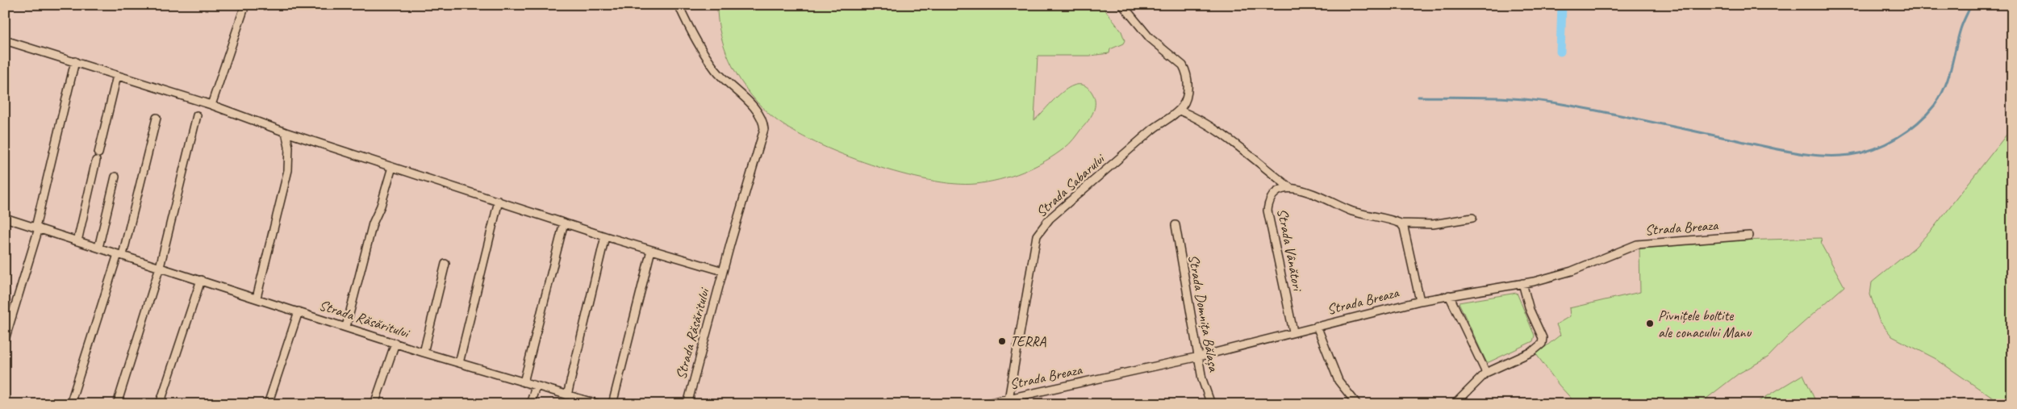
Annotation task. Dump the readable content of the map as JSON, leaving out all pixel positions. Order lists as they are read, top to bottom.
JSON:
{
  "streets": {
    "street": [
      "Strada Sabarului",
      "Strada Breaza",
      "Strada Vânători",
      "Strada Domnița Bălașa",
      "Strada Răsăritului"
    ]
  },
  "crossings": [
    ["Strada Sabarului", "Strada Breaza"],
    ["Strada Breaza", "Strada Vânători"],
    ["Strada Breaza", "Strada Domnița Bălașa"]
  ],
  "places": ["Pivnițele boltite ale conacului Manu", "TERRA"]
}
